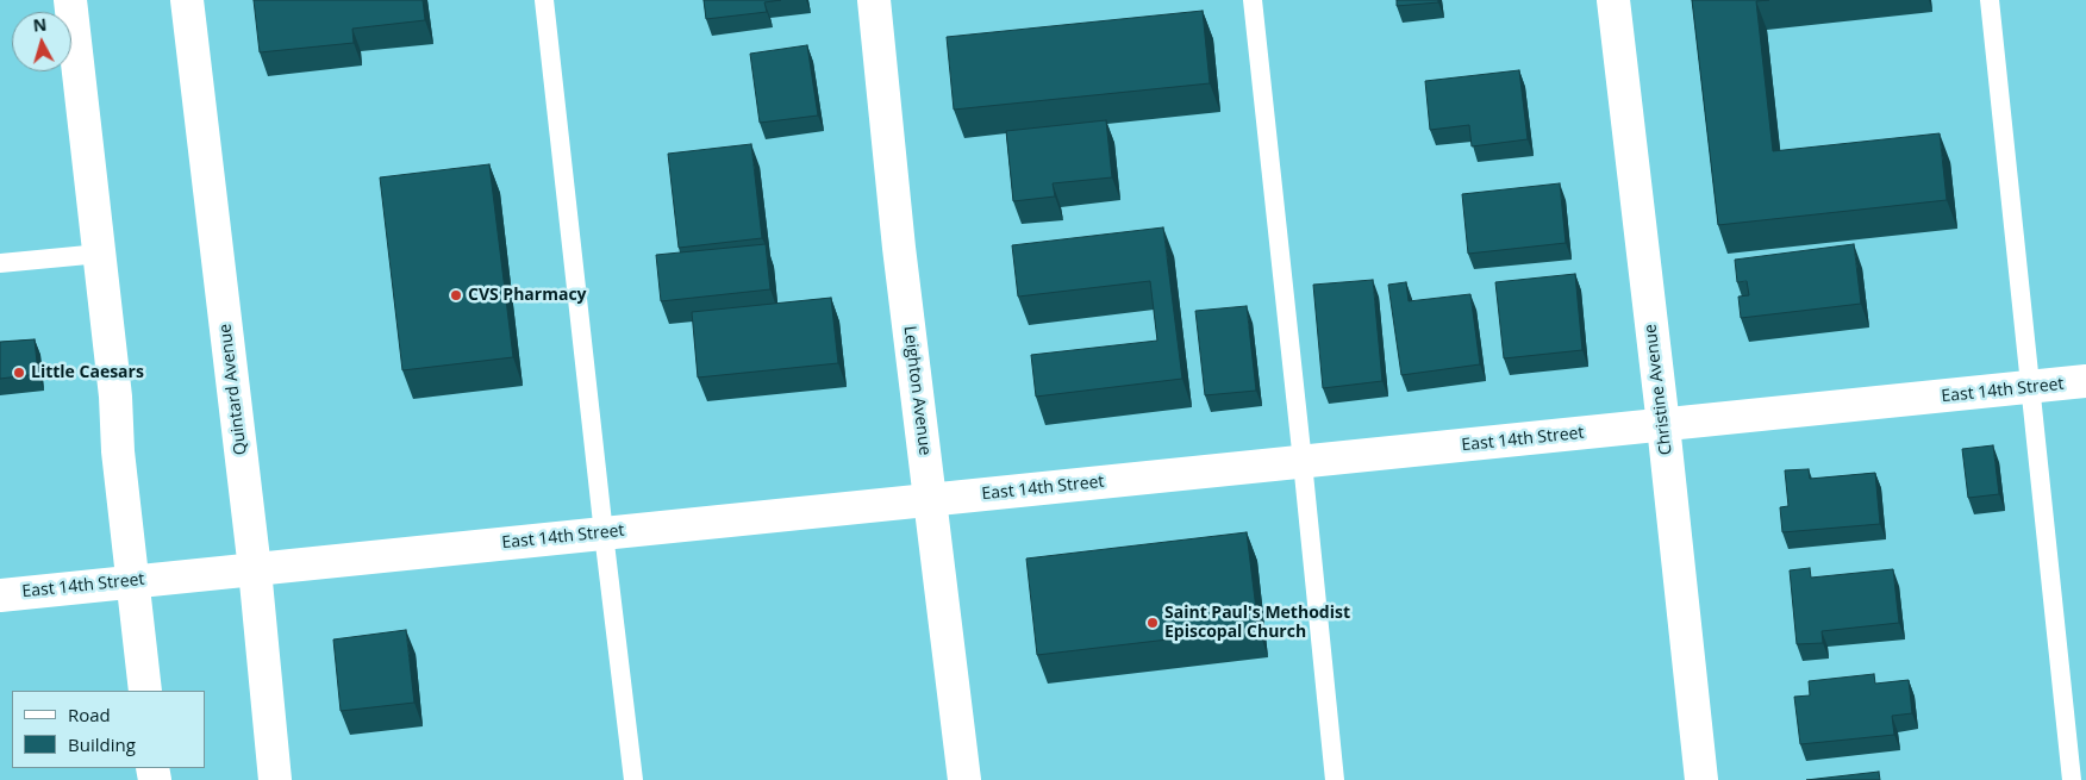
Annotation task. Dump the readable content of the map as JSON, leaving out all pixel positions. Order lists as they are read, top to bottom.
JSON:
{
  "streets": {
    "main road": [
      "Quintard Avenue",
      "Christine Avenue",
      "Leighton Avenue",
      "East 14th Street"
    ]
  },
  "crossings": [
    ["Quintard Avenue", "East 14th Street"],
    ["Christine Avenue", "East 14th Street"],
    ["Leighton Avenue", "East 14th Street"]
  ],
  "places": ["CVS Pharmacy", "Little Caesars", "Saint Paul's Methodist Episcopal Church"],
  "legend": ["Road", "Building"],
  "north": "top"
}
